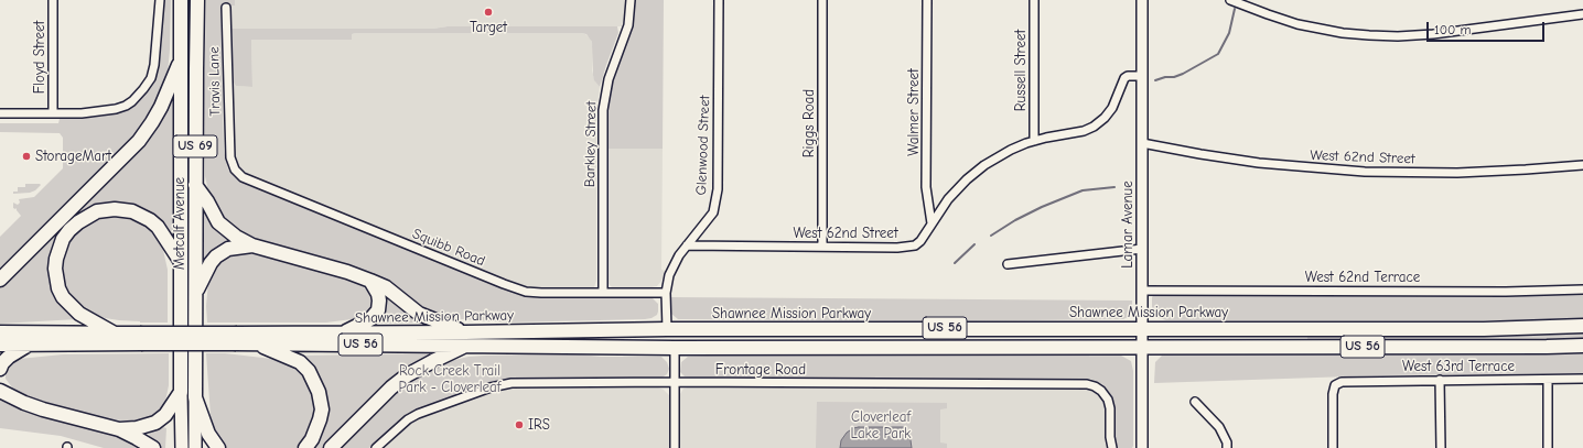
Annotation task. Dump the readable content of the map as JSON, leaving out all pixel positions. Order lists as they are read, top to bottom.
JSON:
{
  "streets": {
    "highway": [
      "US 69",
      "Metcalf Avenue",
      "Shawnee Mission Parkway",
      "US 56"
    ],
    "street": [
      "Floyd Street",
      "Russell Street",
      "Travis Lane",
      "Walmer Street",
      "Riggs Road",
      "Barkley Street",
      "Glenwood Street",
      "West 62nd Street",
      "Lamar Avenue",
      "Squibb Road",
      "West 62nd Terrace",
      "West 63rd Terrace",
      "Frontage Road"
    ]
  },
  "crossings": [
    ["Russell Street", "West 62nd Street"],
    ["Travis Lane", "Squibb Road"],
    ["Walmer Street", "West 62nd Street"],
    ["Riggs Road", "West 62nd Street"],
    ["Barkley Street", "Squibb Road"],
    ["Glenwood Street", "West 62nd Street"],
    ["Glenwood Street", "Shawnee Mission Parkway"],
    ["US 69", "Metcalf Avenue"],
    ["West 62nd Street", "Lamar Avenue"],
    ["Lamar Avenue", "West 62nd Terrace"],
    ["Lamar Avenue", "Shawnee Mission Parkway"]
  ],
  "parks": ["Rock Creek Trail Park - Cloverleaf", "Cloverleaf Lake Park"],
  "places": ["Target", "StorageMart", "IRS"],
  "scale_bar": "100 m"
}
